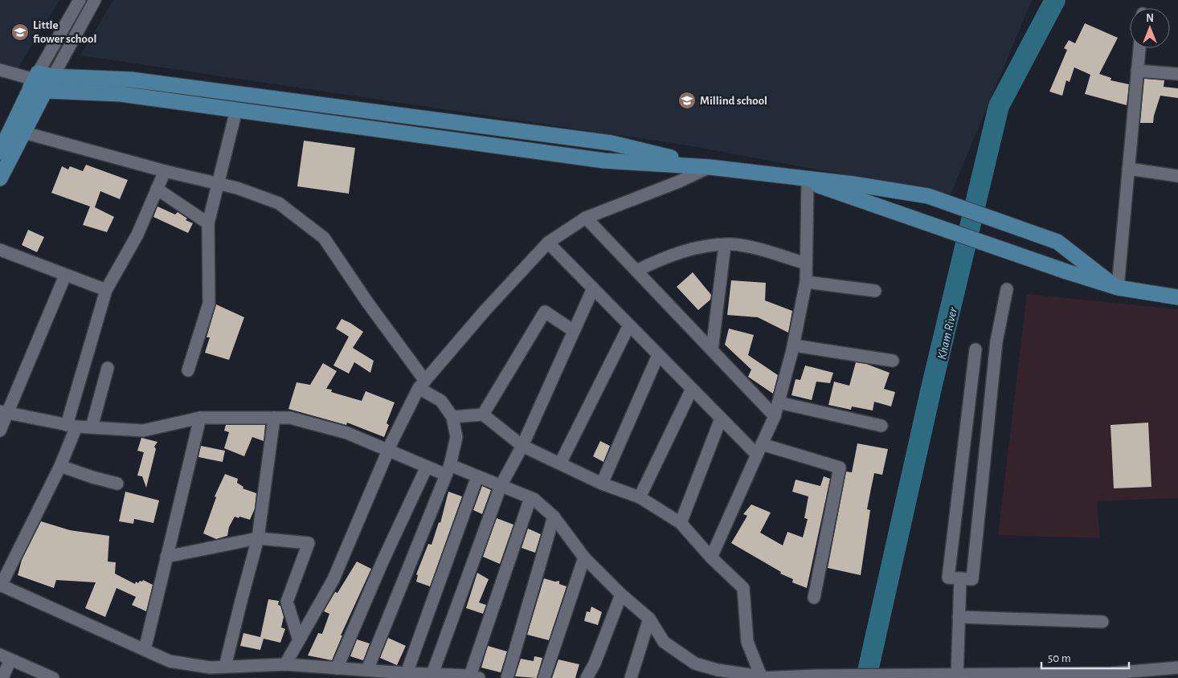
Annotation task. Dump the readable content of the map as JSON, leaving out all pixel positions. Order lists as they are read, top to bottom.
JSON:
{
  "water": ["Kham River"],
  "places": {
    "school or university": ["Little fiower school", "Millind school"]
  },
  "scale_bar": "50 m",
  "north": "top"
}
